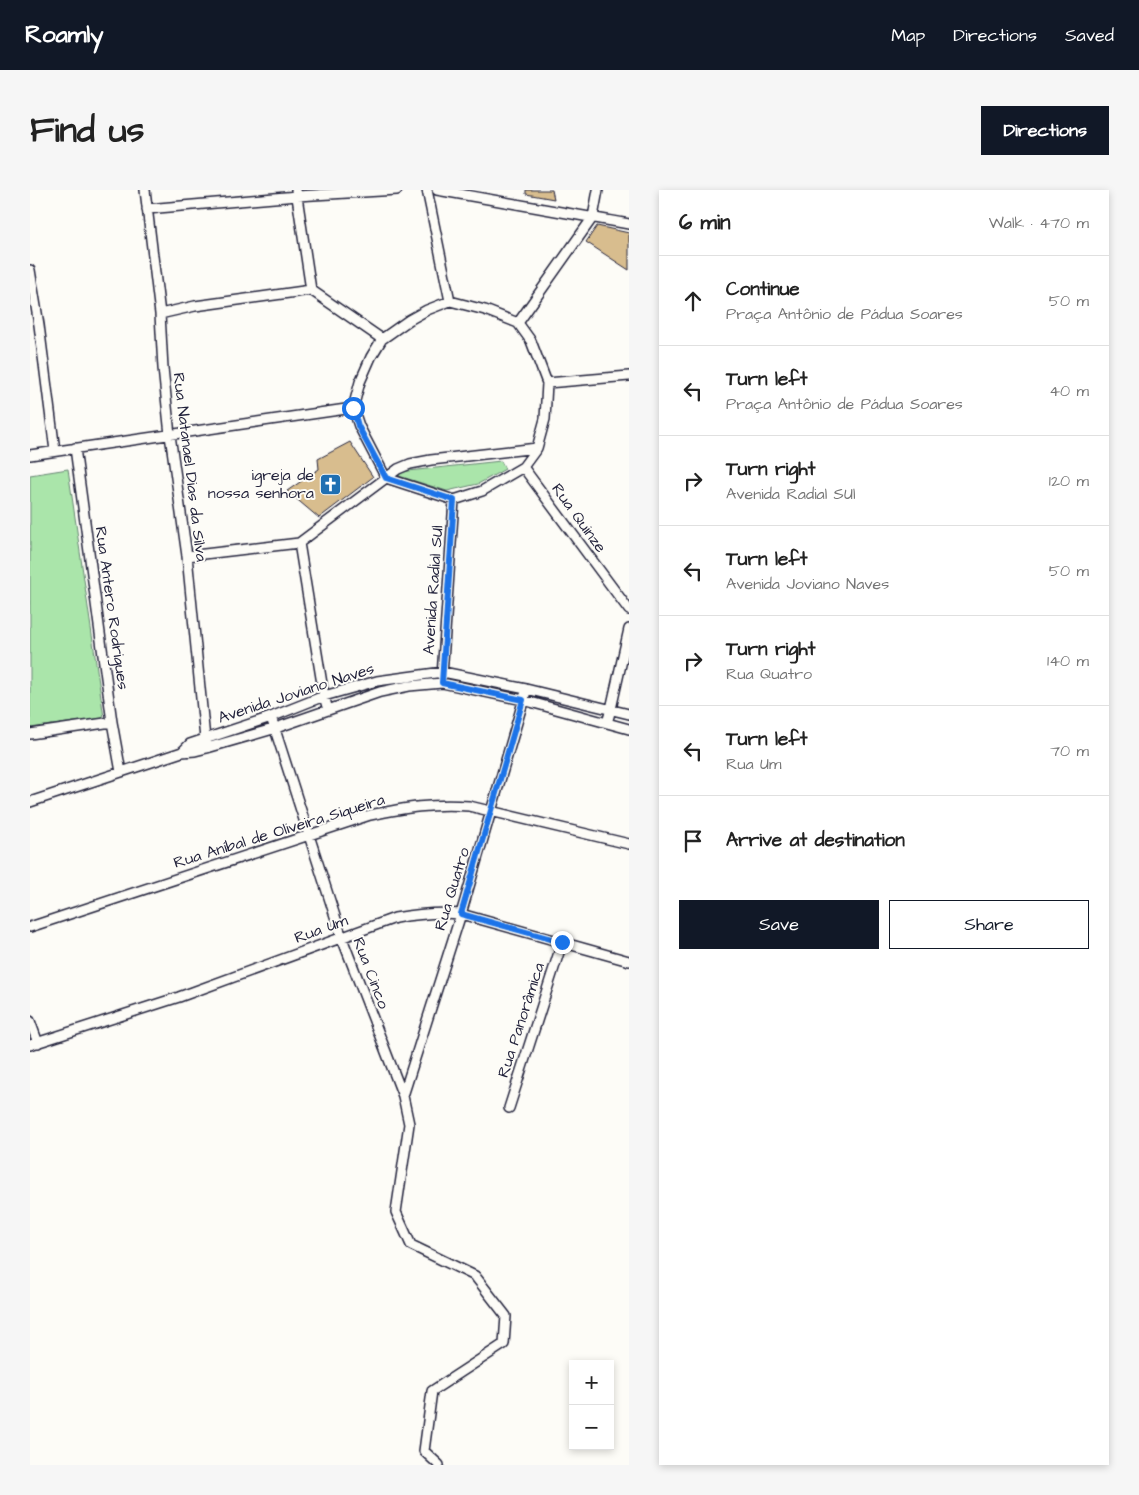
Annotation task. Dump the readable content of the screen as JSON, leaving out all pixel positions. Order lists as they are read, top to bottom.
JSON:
{
  "streets": {
    "street": [
      "Rua Natanael Dias da Silva",
      "Rua Quinze",
      "Avenida Radial SUl",
      "Rua Antero Rodrigues",
      "Avenida Joviano Naves",
      "Rua Aníbal de Oliveira Siqueira",
      "Rua Quatro",
      "Rua Um",
      "Rua Cinco",
      "Rua Panorâmica"
    ]
  },
  "crossings": [
    ["Rua Natanael Dias da Silva", "Avenida Joviano Naves"],
    ["Avenida Radial SUl", "Avenida Joviano Naves"],
    ["Rua Antero Rodrigues", "Avenida Joviano Naves"],
    ["Avenida Joviano Naves", "Rua Quatro"],
    ["Avenida Joviano Naves", "Rua Cinco"],
    ["Rua Aníbal de Oliveira Siqueira", "Rua Quatro"],
    ["Rua Aníbal de Oliveira Siqueira", "Rua Cinco"],
    ["Rua Quatro", "Rua Um"],
    ["Rua Quatro", "Rua Cinco"],
    ["Rua Um", "Rua Cinco"],
    ["Rua Um", "Rua Panorâmica"]
  ],
  "places": {
    "church": ["igreja de nossa senhora"]
  },
  "page": {
    "header": "Roamly",
    "nav": ["Map", "Directions", "Saved"],
    "title": "Find us",
    "buttons": [
      "Directions",
      ["Save", "Share"]
    ],
    "heading": ["6 min", "Walk · 470 m"],
    "list": [
      ["Continue", "Praça Antônio de Pádua Soares", "50 m"],
      ["Turn left", "Praça Antônio de Pádua Soares", "40 m"],
      ["Turn right", "Avenida Radial SUl", "120 m"],
      ["Turn left", "Avenida Joviano Naves", "50 m"],
      ["Turn right", "Rua Quatro", "140 m"],
      ["Turn left", "Rua Um", "70 m"],
      "Arrive at destination"
    ],
    "map_buttons": ["+", "−"]
  }
}
